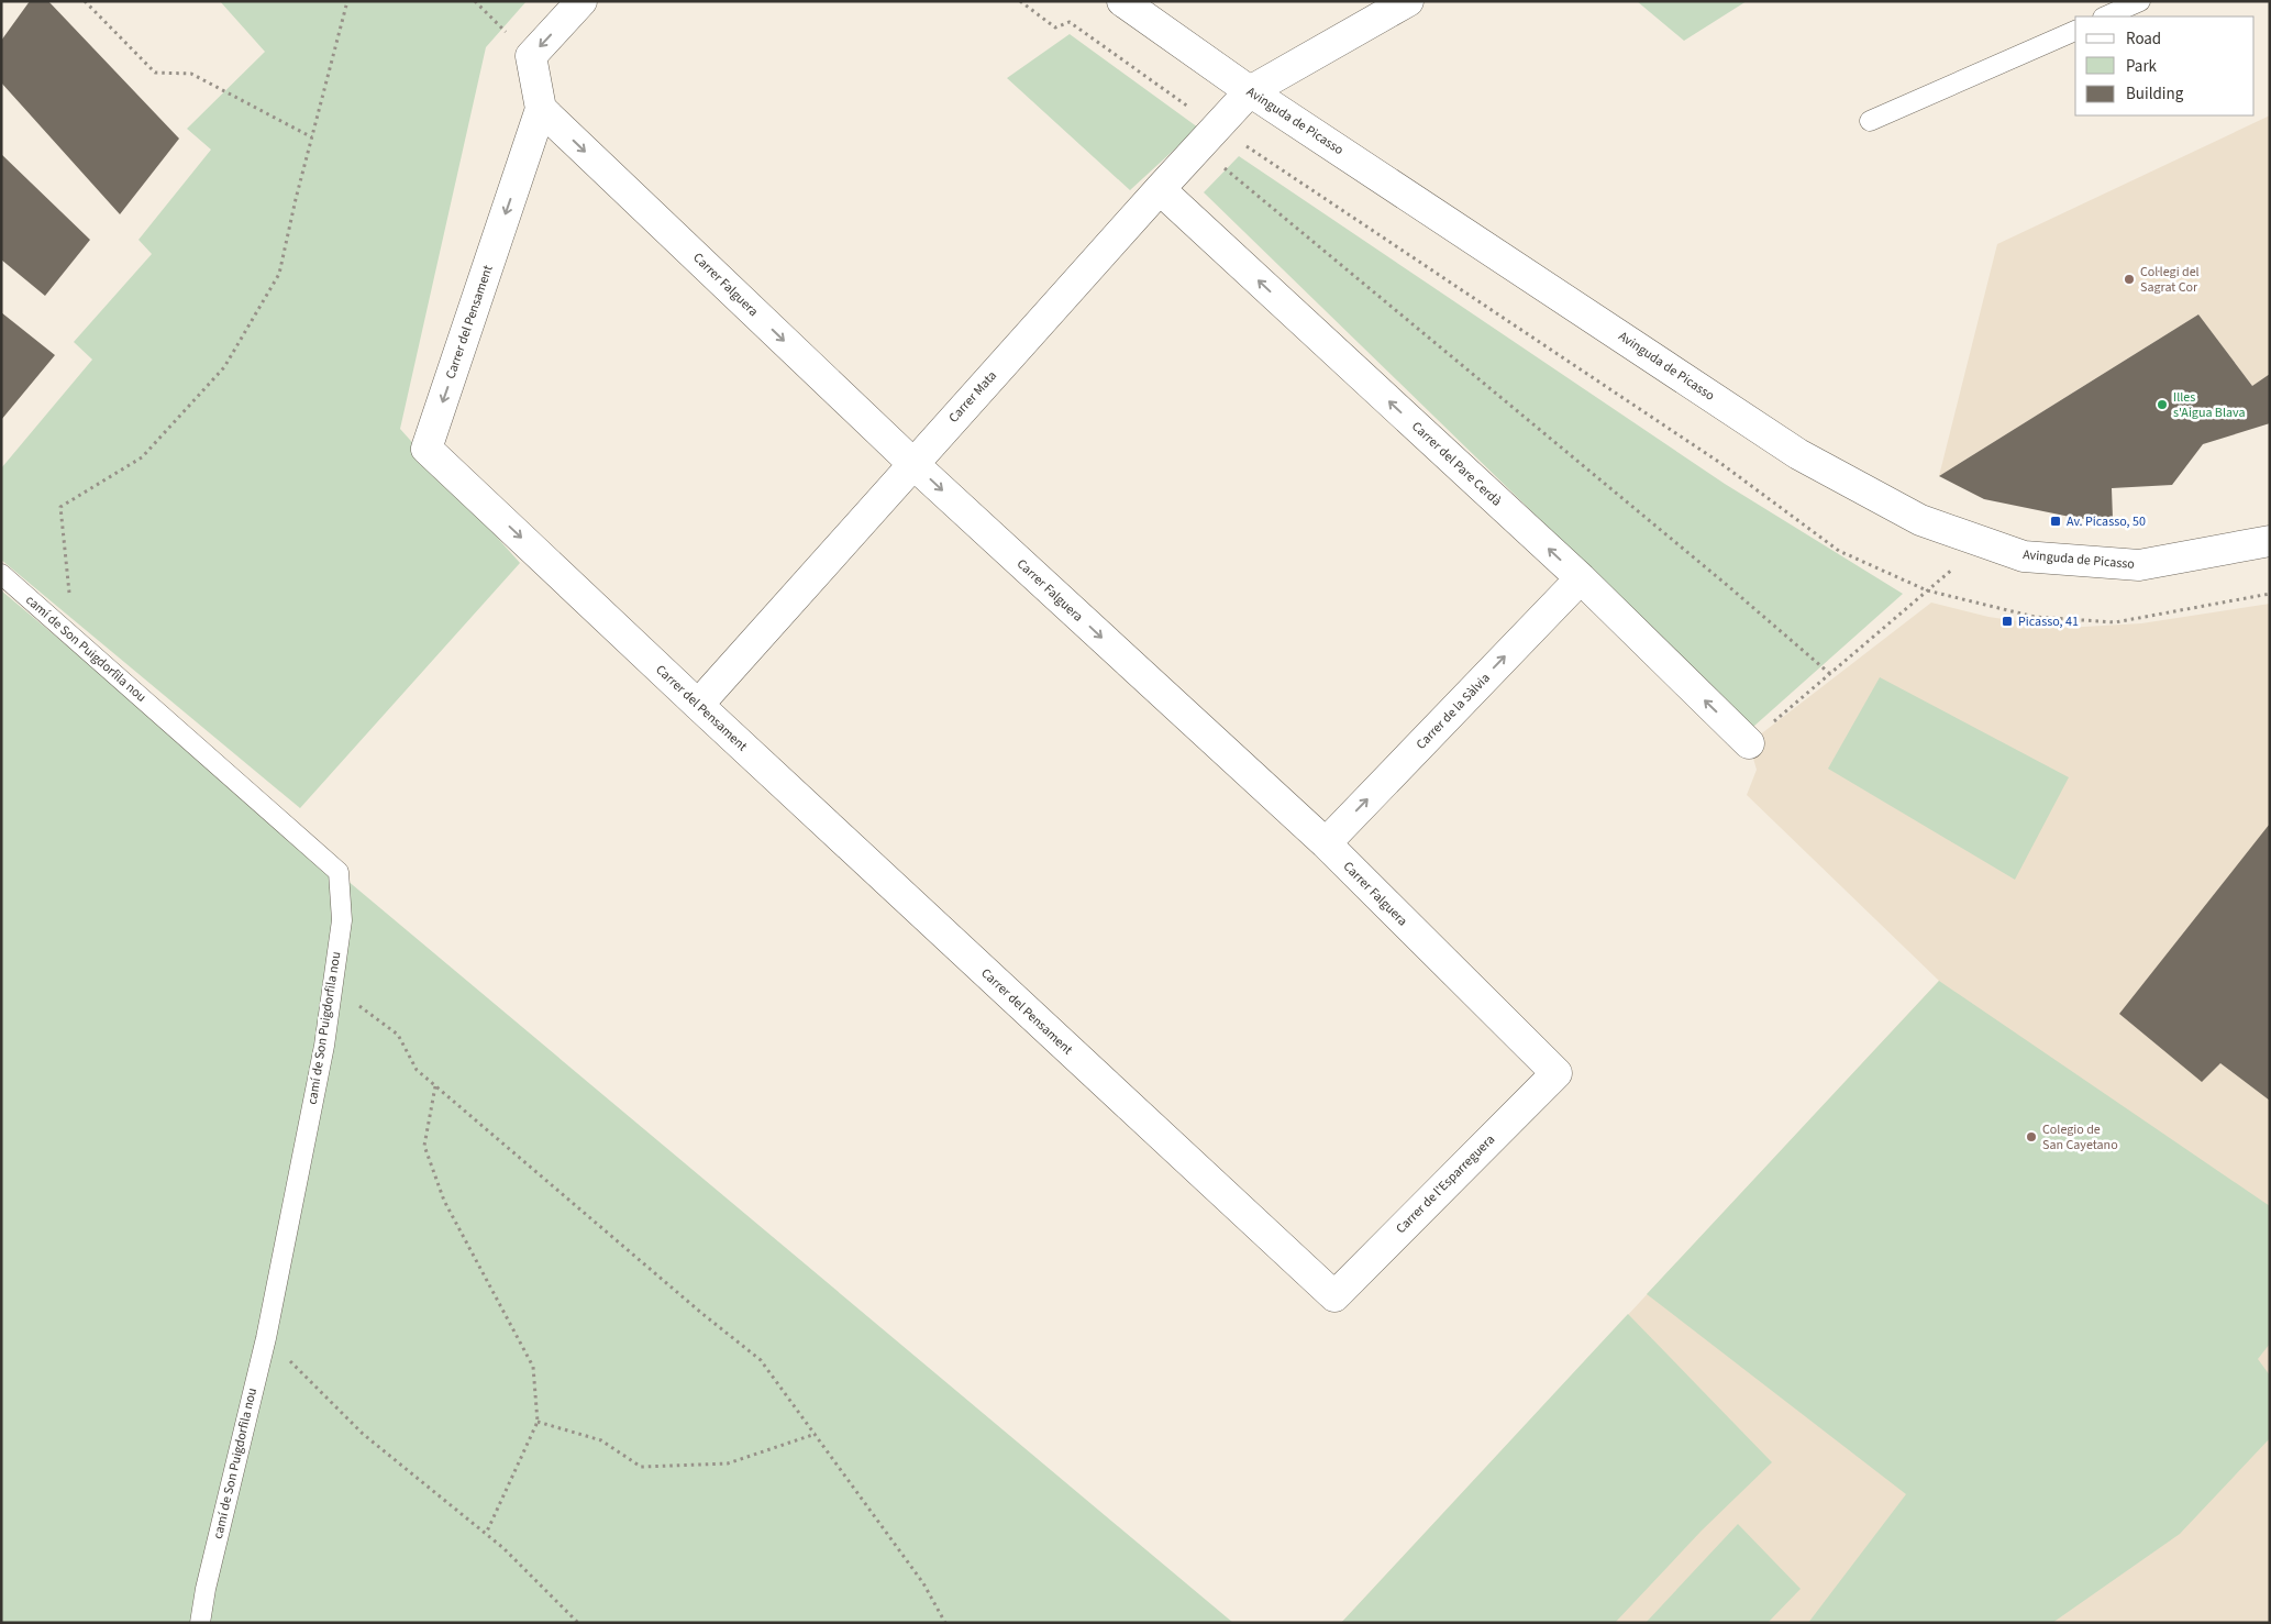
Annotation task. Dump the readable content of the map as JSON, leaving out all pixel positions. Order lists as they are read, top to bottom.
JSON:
{
  "streets": {
    "street": [
      "Avinguda de Picasso",
      "Carrer Falguera",
      "Carrer del Pensament",
      "Carrer Mata",
      "Carrer del Pare Cerdà",
      "Carrer de la Sàlvia",
      "Carrer de l'Esparreguera"
    ],
    "lane": ["camí de Son Puigdorfila nou"]
  },
  "crossings": [
    ["Avinguda de Picasso", "Carrer Mata"],
    ["Carrer Falguera", "Carrer del Pensament"],
    ["Carrer Falguera", "Carrer Mata"],
    ["Carrer Falguera", "Carrer de la Sàlvia"],
    ["Carrer Falguera", "Carrer de l'Esparreguera"],
    ["Carrer del Pensament", "Carrer Mata"],
    ["Carrer del Pensament", "Carrer de l'Esparreguera"],
    ["Carrer Mata", "Carrer del Pare Cerdà"],
    ["Carrer del Pare Cerdà", "Carrer de la Sàlvia"]
  ],
  "one_way": [
    "Carrer Falguera",
    "Carrer del Pensament",
    "Carrer del Pare Cerdà",
    "Carrer de la Sàlvia"
  ],
  "places": {
    "other": ["Col·legi del Sagrat Cor", "Illes s'Aigua Blava", "Colegio de San Cayetano"],
    "transit": ["Av. Picasso, 50", "Picasso, 41"]
  },
  "legend": ["Road", "Park", "Building"]
}
